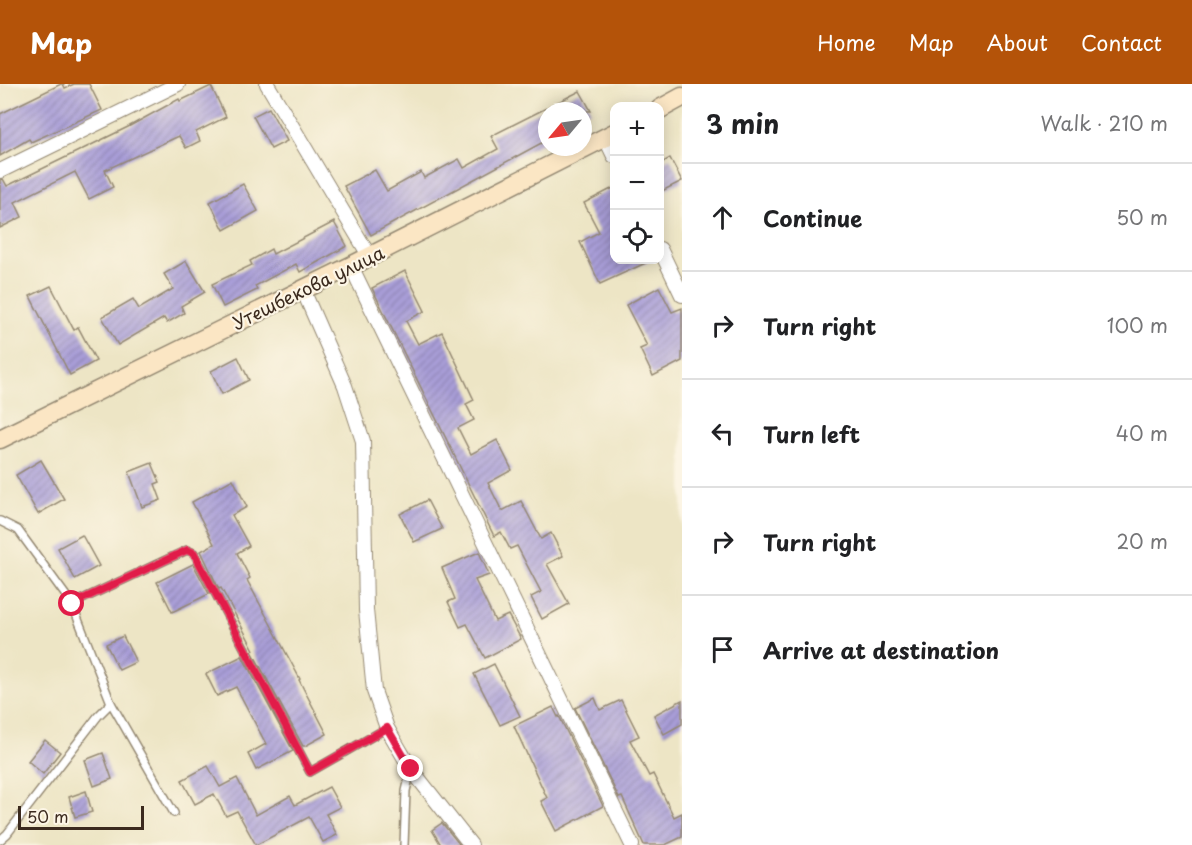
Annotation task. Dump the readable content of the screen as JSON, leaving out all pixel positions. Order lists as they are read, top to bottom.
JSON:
{
  "streets": {
    "main road": ["Утешбекова улица"]
  },
  "scale_bar": "50 m",
  "north": "bottom left",
  "page": {
    "header": "Map",
    "nav": [
      "Home",
      "Map",
      "About",
      "Contact"
    ],
    "heading": ["3 min", "Walk · 210 m"],
    "map_buttons": ["+", "−"],
    "list": [
      ["Continue", "50 m"],
      ["Turn right", "100 m"],
      ["Turn left", "40 m"],
      ["Turn right", "20 m"],
      "Arrive at destination"
    ],
    "scale": "50 m"
  }
}
